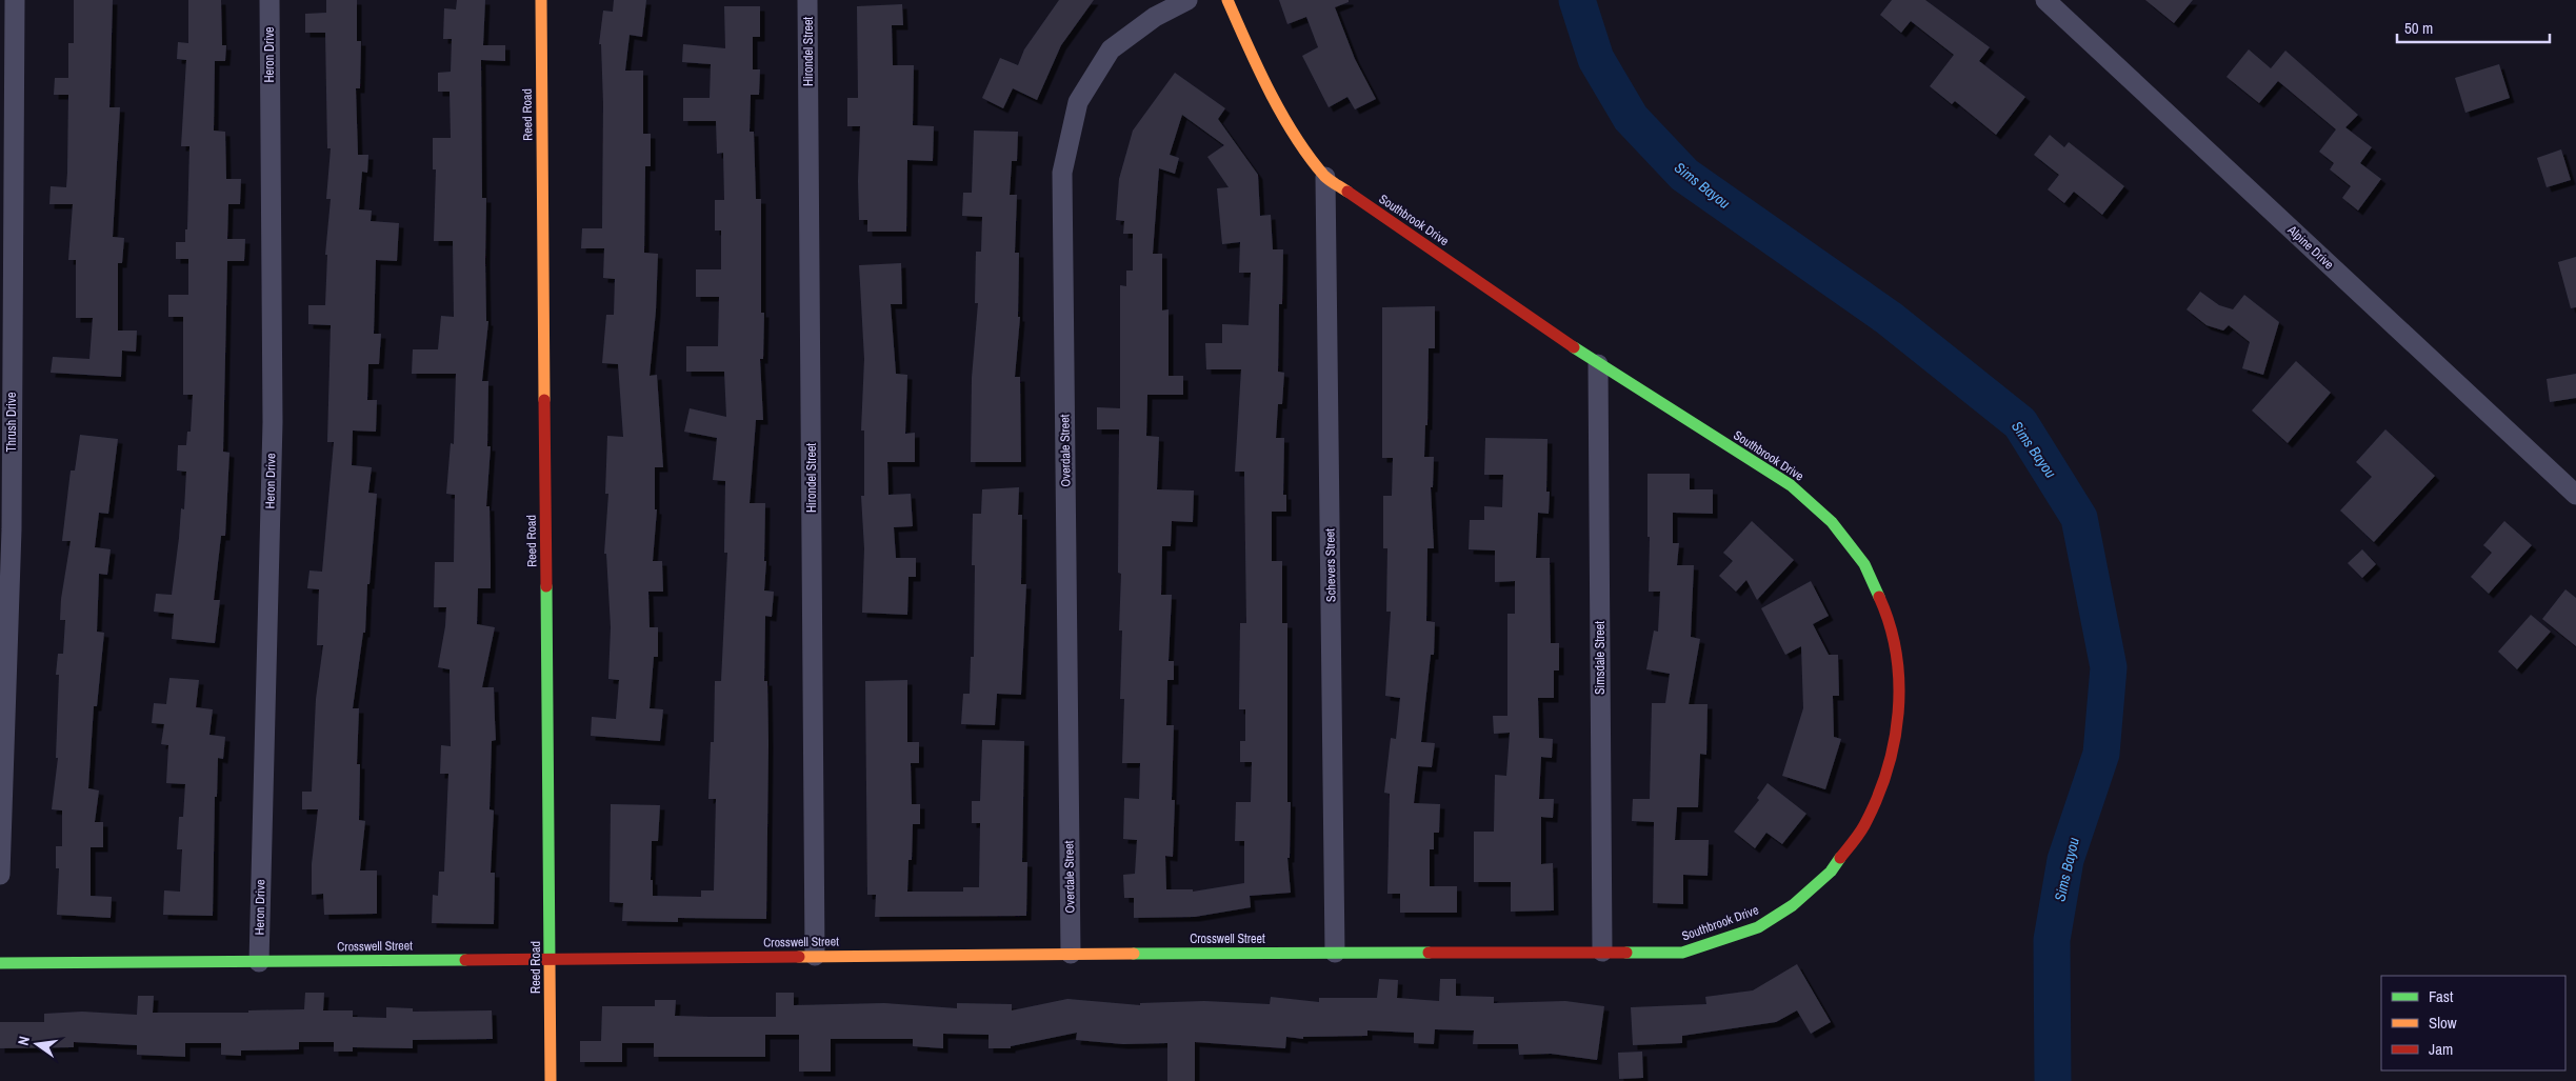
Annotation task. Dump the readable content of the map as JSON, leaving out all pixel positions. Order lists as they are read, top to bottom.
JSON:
{
  "streets": {
    "street": [
      "Hirondel Street",
      "Heron Drive",
      "Reed Road",
      "Southbrook Drive",
      "Alpine Drive",
      "Thrush Drive",
      "Overdale Street",
      "Schevers Street",
      "Simsdale Street",
      "Crosswell Street"
    ]
  },
  "crossings": [
    ["Hirondel Street", "Crosswell Street"],
    ["Heron Drive", "Crosswell Street"],
    ["Reed Road", "Crosswell Street"],
    ["Southbrook Drive", "Schevers Street"],
    ["Southbrook Drive", "Simsdale Street"],
    ["Southbrook Drive", "Crosswell Street"],
    ["Overdale Street", "Crosswell Street"],
    ["Schevers Street", "Crosswell Street"],
    ["Simsdale Street", "Crosswell Street"]
  ],
  "water": ["Sims Bayou"],
  "legend": ["Fast", "Slow", "Jam"],
  "scale_bar": "50 m",
  "north": "left"
}
